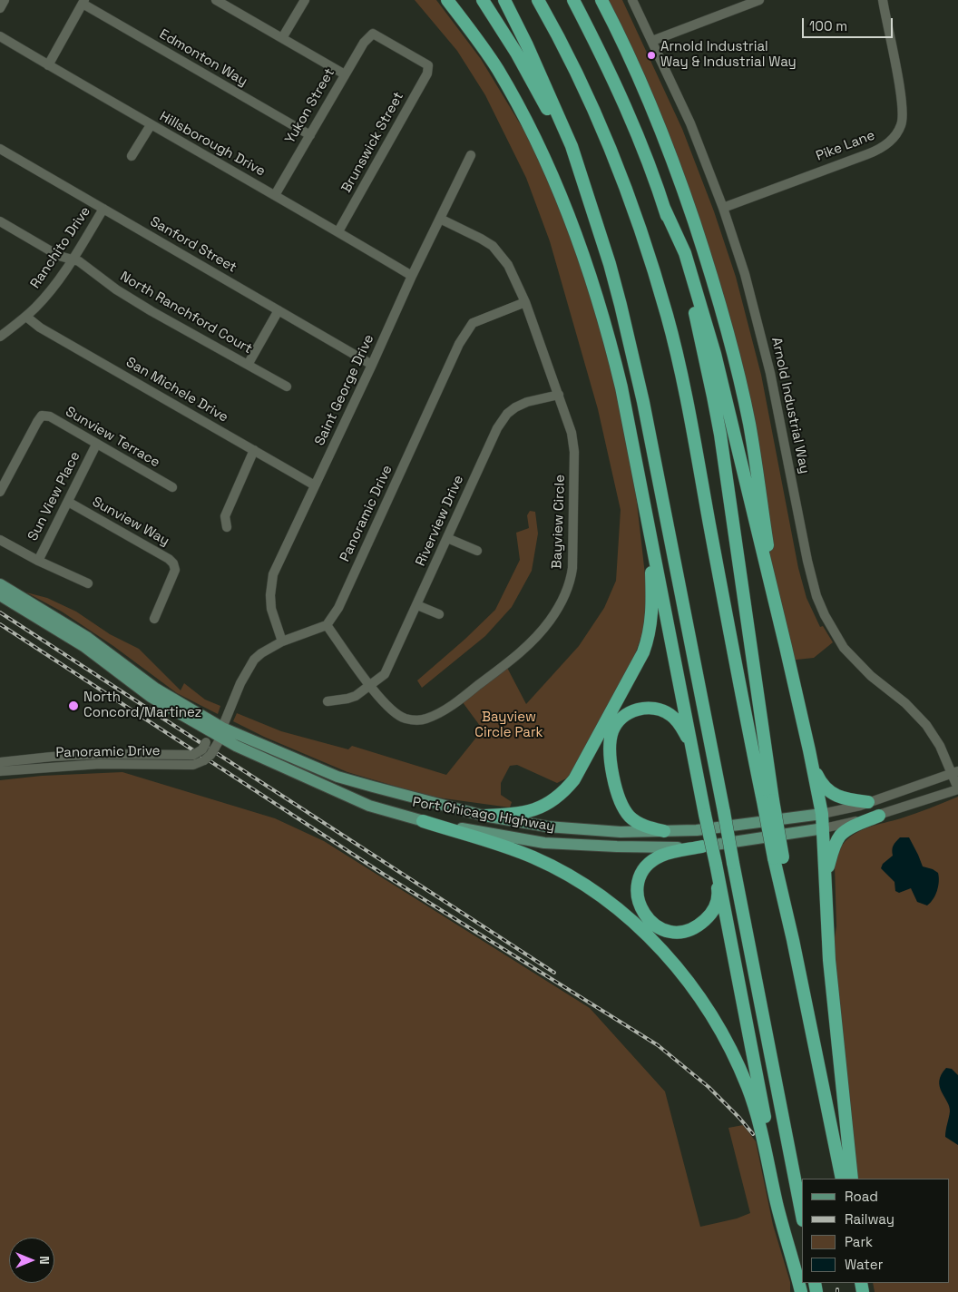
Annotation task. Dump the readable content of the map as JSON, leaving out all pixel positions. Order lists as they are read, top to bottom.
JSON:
{
  "streets": {
    "main road": ["Port Chicago Highway"],
    "street": [
      "Edmonton Way",
      "Yukon Street",
      "Brunswick Street",
      "Hillsborough Drive",
      "Pike Lane",
      "Sanford Street",
      "Ranchito Drive",
      "North Ranchford Court",
      "San Michele Drive",
      "Saint George Drive",
      "Arnold Industrial Way",
      "Sunview Terrace",
      "Sun View Place",
      "Panoramic Drive",
      "Riverview Drive",
      "Sunview Way",
      "Bayview Circle"
    ]
  },
  "crossings": [
    ["Edmonton Way", "Yukon Street"],
    ["Yukon Street", "Brunswick Street"],
    ["Yukon Street", "Hillsborough Drive"],
    ["Brunswick Street", "Hillsborough Drive"],
    ["Hillsborough Drive", "Saint George Drive"],
    ["Pike Lane", "Arnold Industrial Way"],
    ["Sanford Street", "Ranchito Drive"],
    ["Sanford Street", "Saint George Drive"],
    ["Ranchito Drive", "North Ranchford Court"],
    ["Ranchito Drive", "San Michele Drive"],
    ["San Michele Drive", "Saint George Drive"],
    ["Saint George Drive", "Panoramic Drive"],
    ["Saint George Drive", "Bayview Circle"],
    ["Arnold Industrial Way", "Port Chicago Highway"],
    ["Sunview Terrace", "Sun View Place"],
    ["Sun View Place", "Sunview Way"],
    ["Panoramic Drive", "Bayview Circle"],
    ["Panoramic Drive", "Port Chicago Highway"],
    ["Riverview Drive", "Bayview Circle"]
  ],
  "parks": ["Bayview Circle Park"],
  "places": ["Arnold Industrial Way & Industrial Way", "North Concord/Martinez"],
  "legend": [
    "Road",
    "Railway",
    "Park",
    "Water"
  ],
  "scale_bar": "100 m",
  "north": "right"
}
